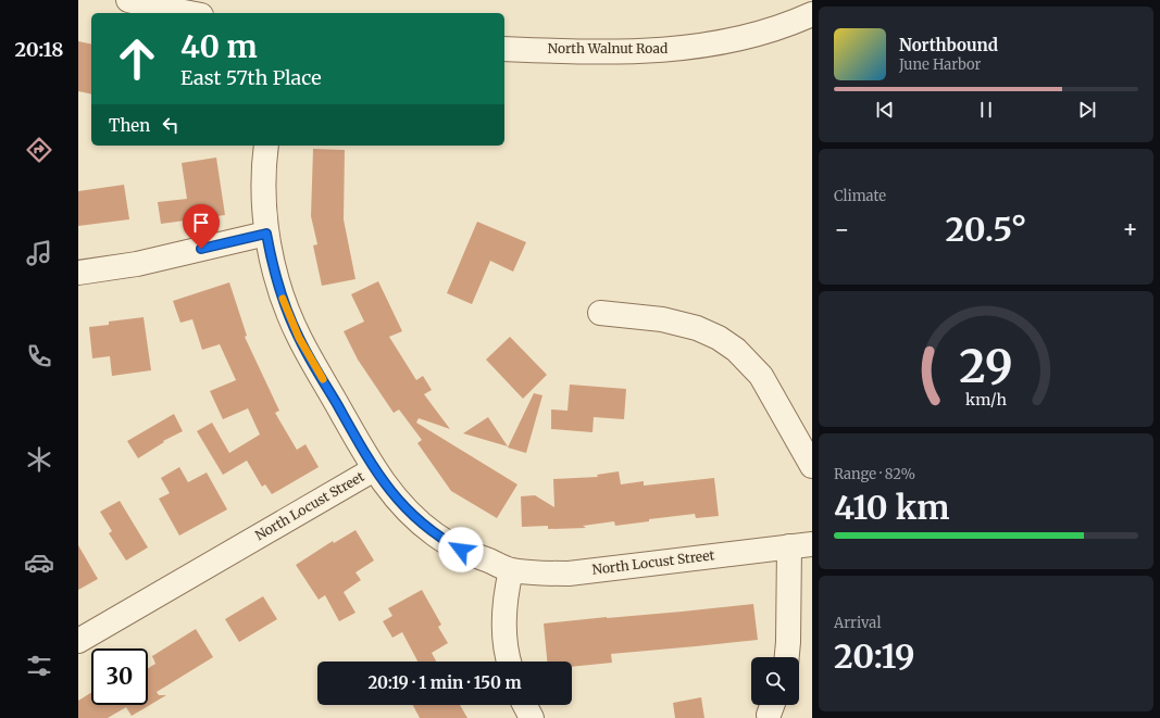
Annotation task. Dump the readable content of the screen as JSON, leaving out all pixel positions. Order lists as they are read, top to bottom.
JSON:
{
  "streets": {
    "street": ["North Walnut Road", "North Locust Street"]
  },
  "page": {
    "tabs": "20:18",
    "turn": ["40 m", "East 57th Place"],
    "song": ["Northbound", "June Harbor"],
    "then": "Then",
    "tile": [
      "Climate",
      ["Range · 82%", "410 km"],
      ["Arrival", "20:19"]
    ],
    "heat": ["−", "20.5°", "+"],
    "limit": "30",
    "trip": "20:19 · 1 min · 150 m",
    "gauge": ["29", "km/h"]
  }
}
